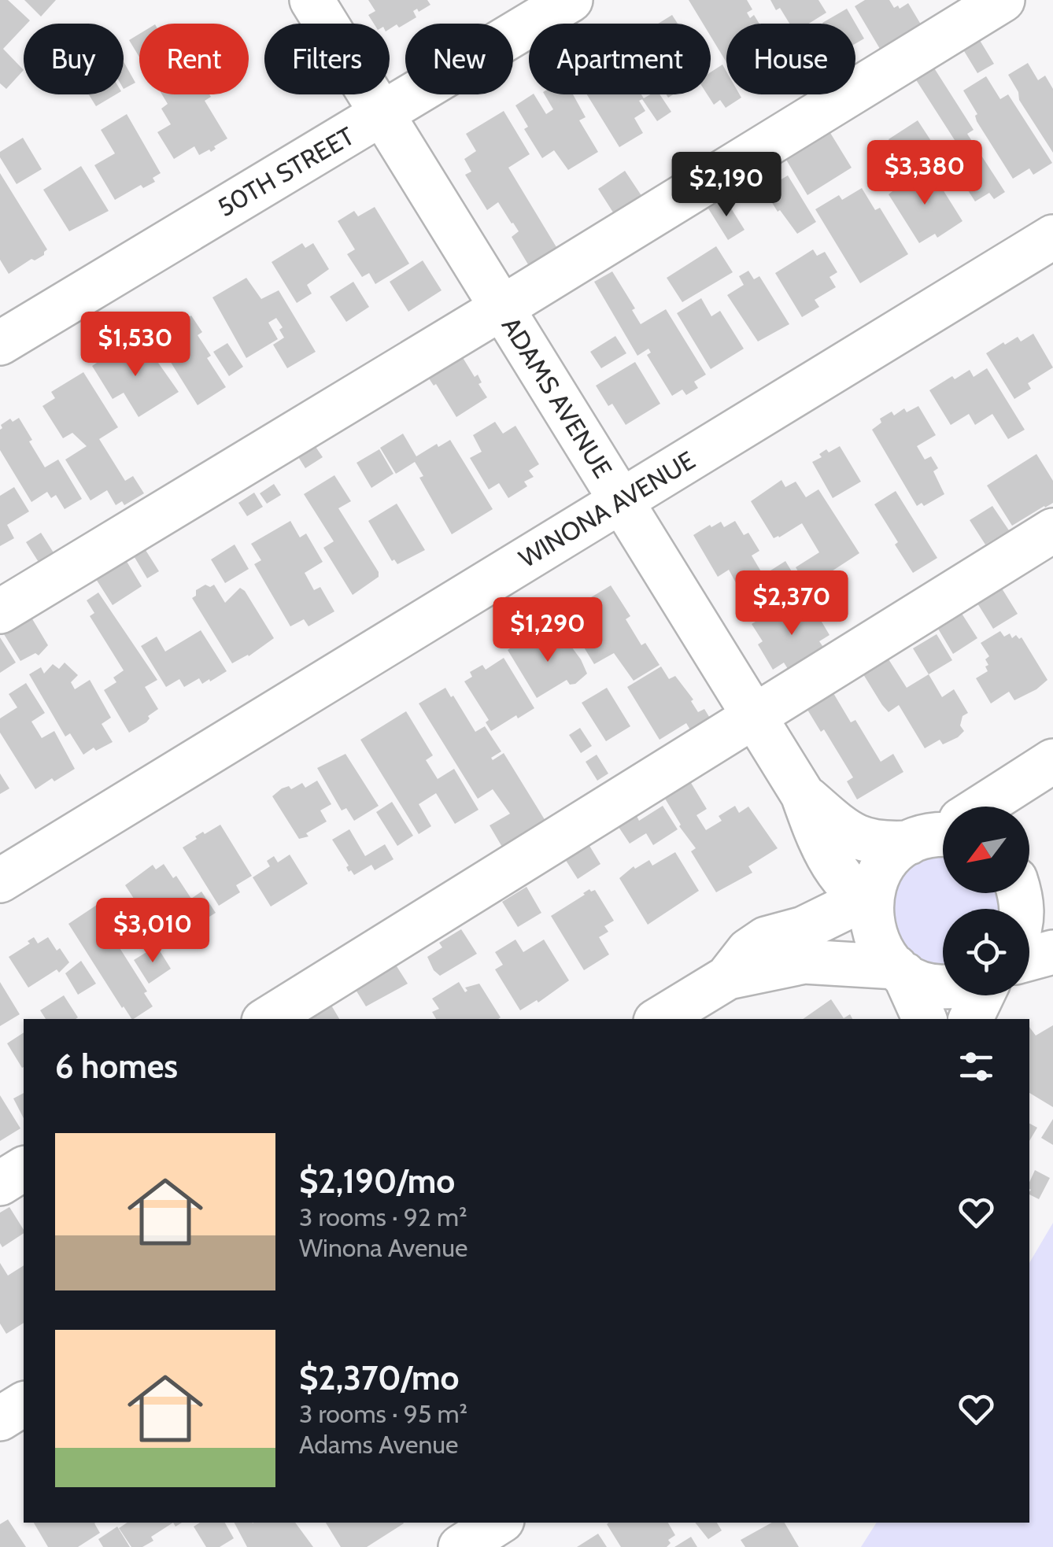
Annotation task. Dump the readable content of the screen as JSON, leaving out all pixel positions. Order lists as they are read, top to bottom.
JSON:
{
  "streets": {
    "street": ["50TH STREET", "ADAMS AVENUE", "WINONA AVENUE"]
  },
  "crossings": [
    ["50TH STREET", "ADAMS AVENUE"],
    ["ADAMS AVENUE", "WINONA AVENUE"]
  ],
  "north": "bottom left",
  "page": {
    "chip": [
      "Buy",
      "Rent",
      "Filters",
      "New",
      "Apartment",
      "House"
    ],
    "price": [
      "$3,380",
      "$2,190",
      "$1,530",
      "$2,370",
      "$1,290",
      "$3,010"
    ],
    "heading": "6 homes",
    "list": [
      {
        "name": "$2,190/mo",
        "note": "3 rooms · 92 m² · Winona Avenue"
      },
      {
        "name": "$2,370/mo",
        "note": "3 rooms · 95 m² · Adams Avenue"
      }
    ]
  }
}
